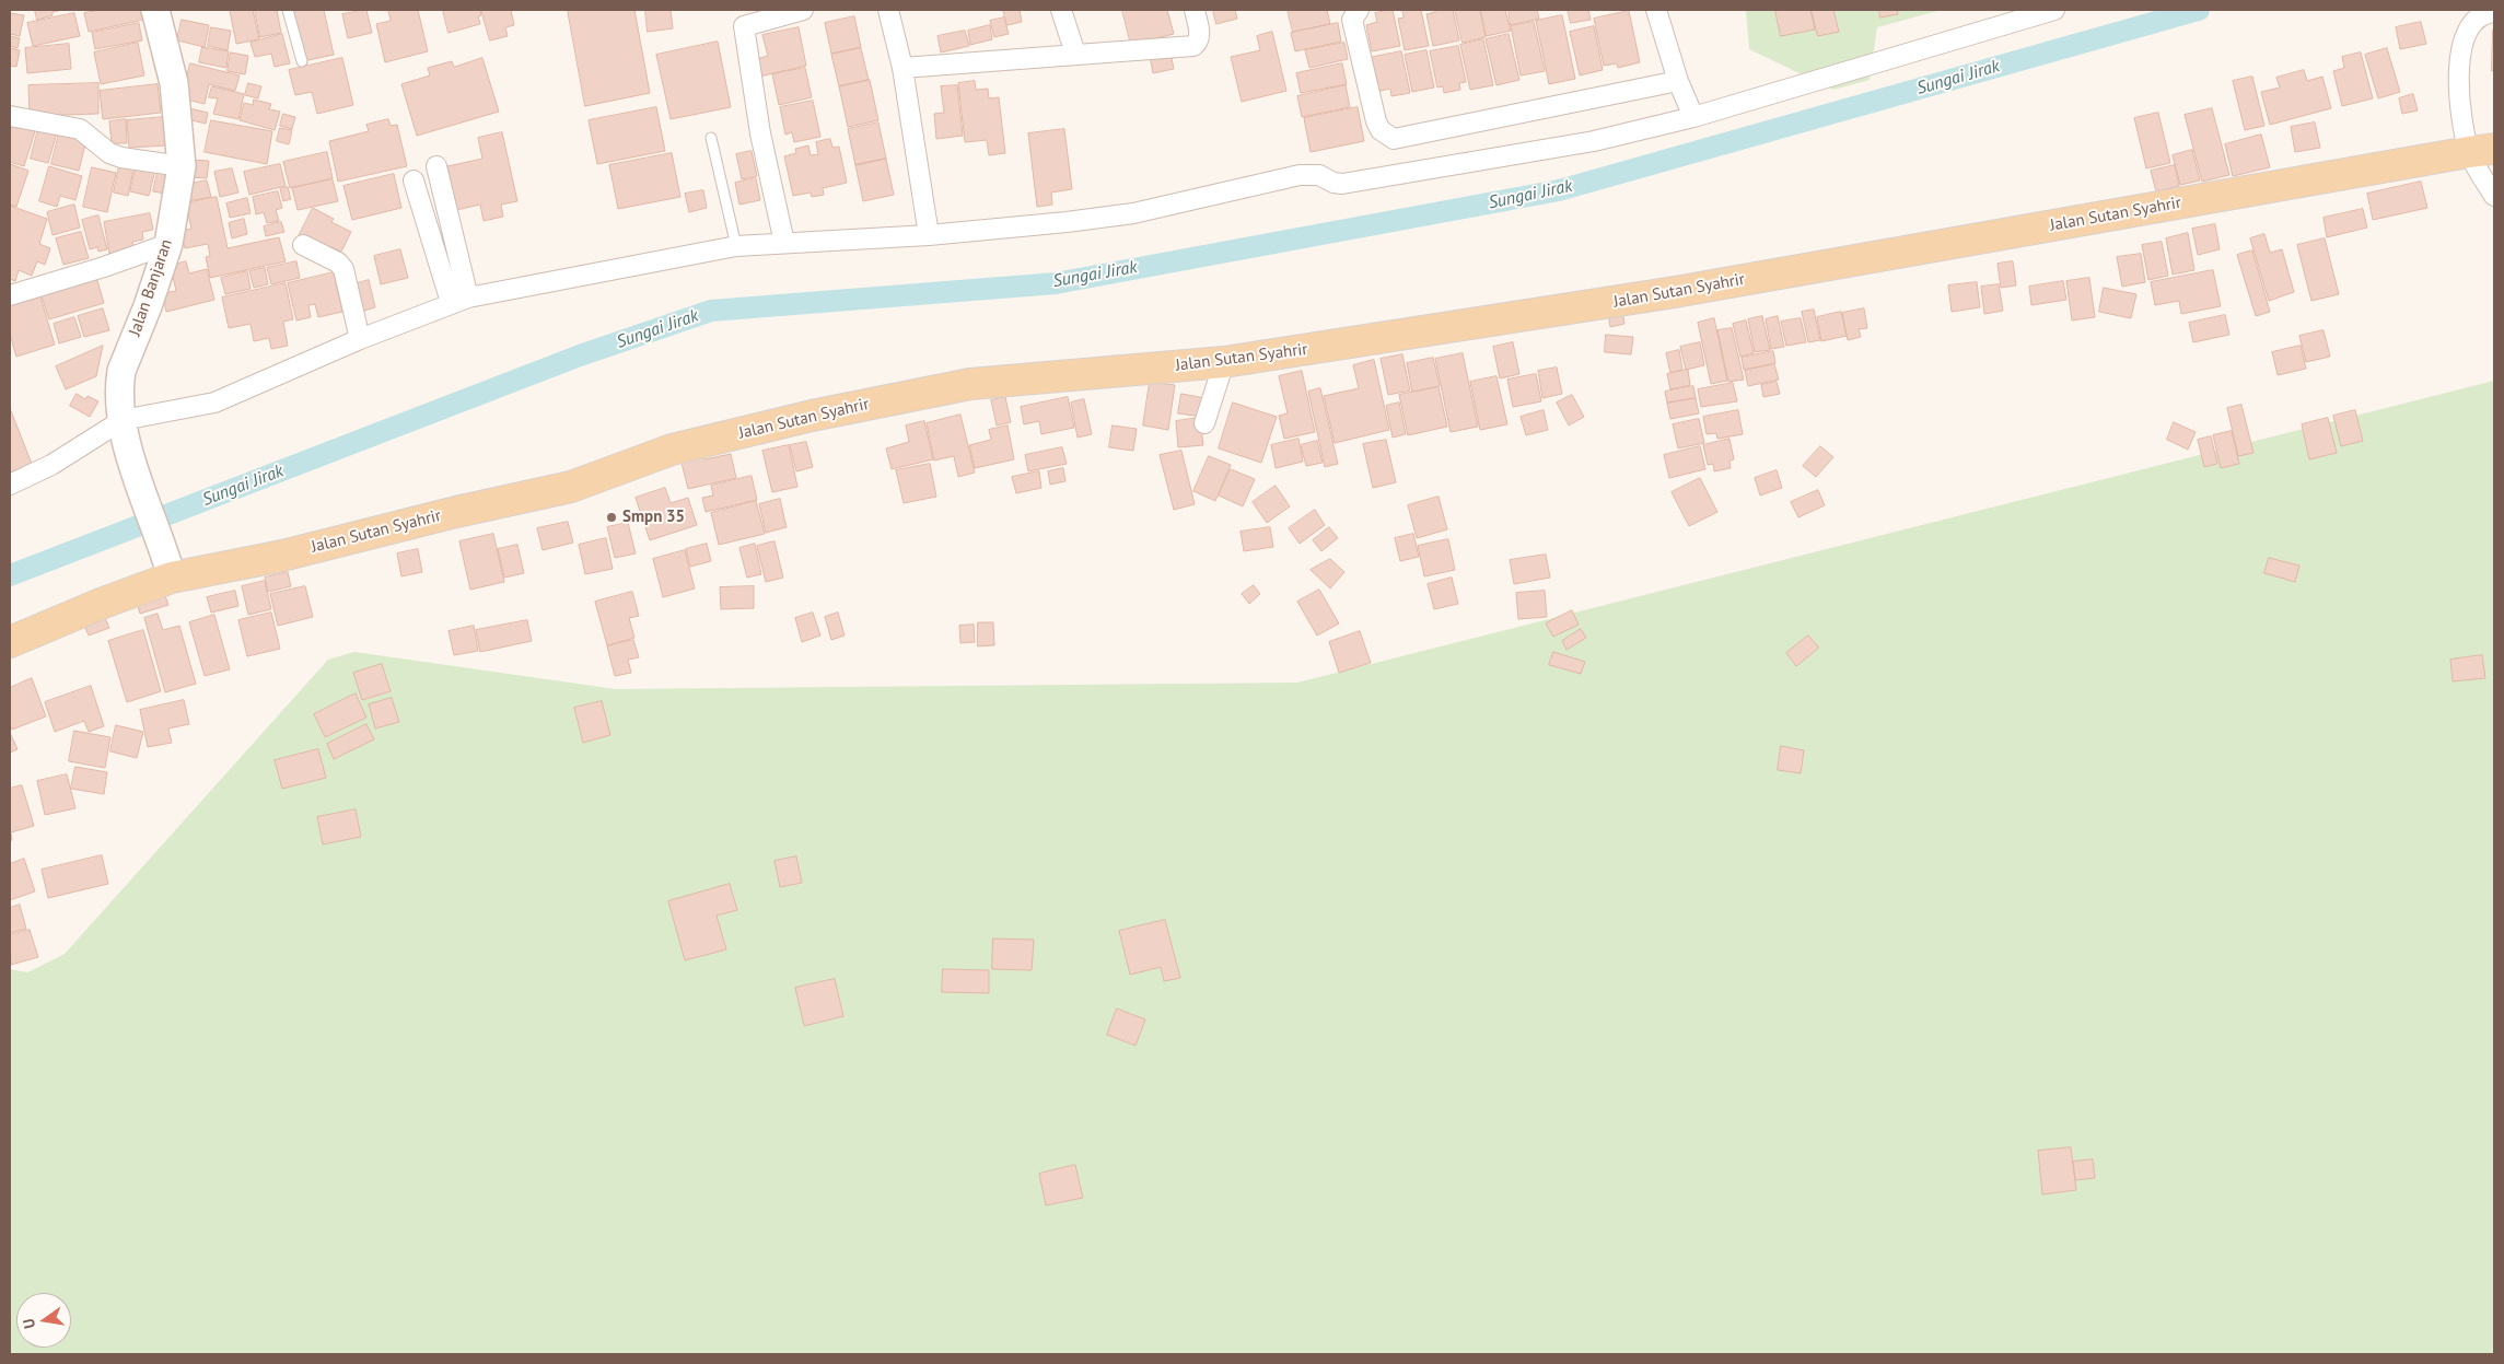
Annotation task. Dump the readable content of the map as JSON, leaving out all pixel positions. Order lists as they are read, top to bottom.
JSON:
{
  "streets": {
    "main road": ["Jalan Sutan Syahrir"],
    "street": ["Jalan Banjaran"]
  },
  "crossings": [
    ["Jalan Sutan Syahrir", "Jalan Banjaran"]
  ],
  "water": ["Sungai Jirak"],
  "places": ["Smpn 35"],
  "north": "left"
}
